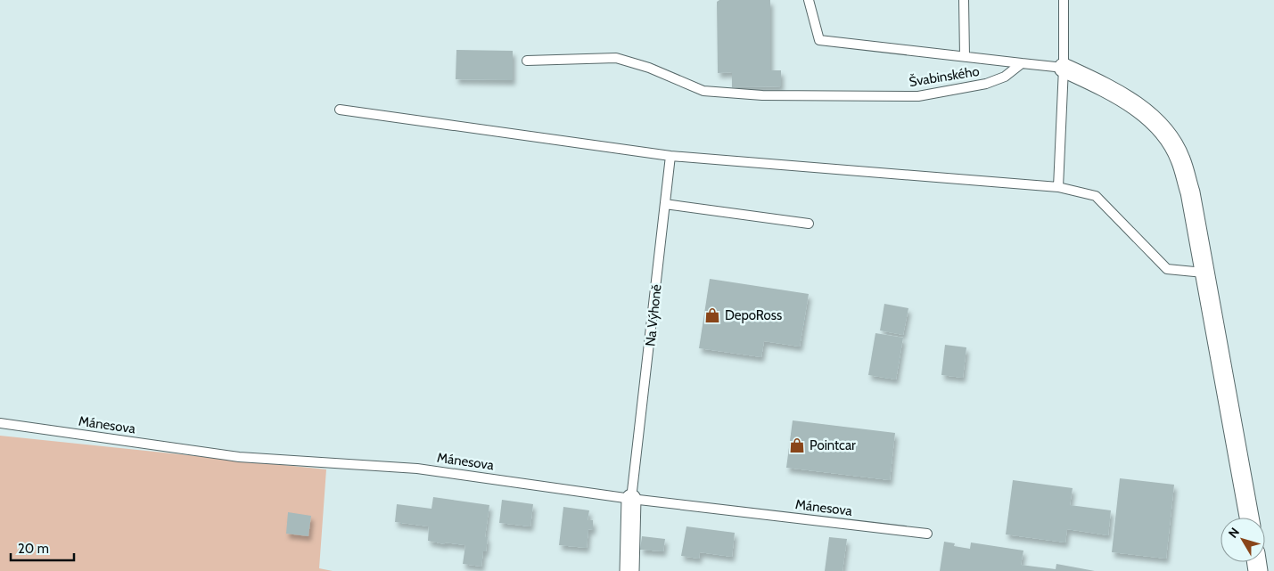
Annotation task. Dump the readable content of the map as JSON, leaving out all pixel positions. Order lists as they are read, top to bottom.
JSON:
{
  "streets": {
    "street": ["Na Výhoně"],
    "lane": ["Švabinského", "Mánesova"]
  },
  "crossings": [
    ["Na Výhoně", "Mánesova"]
  ],
  "places": {
    "shop": ["DepoRoss", "Pointcar"]
  },
  "scale_bar": "20 m",
  "north": "top left"
}
